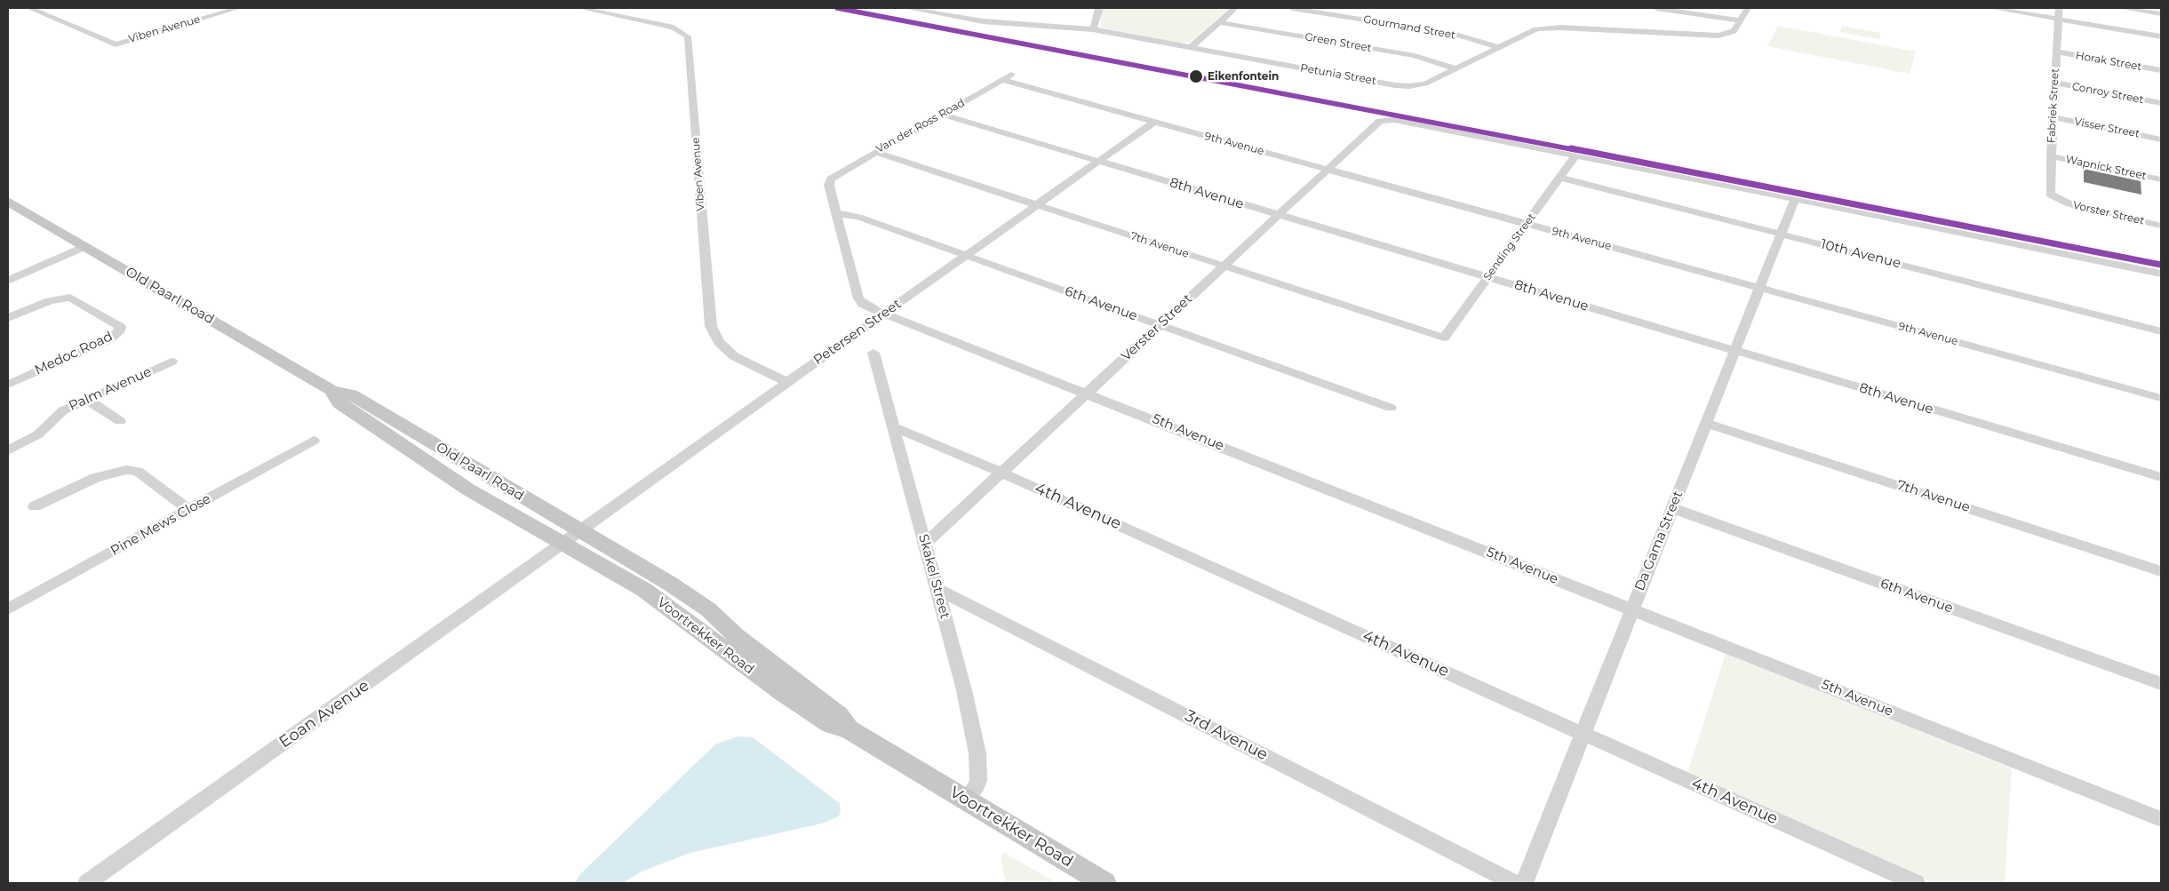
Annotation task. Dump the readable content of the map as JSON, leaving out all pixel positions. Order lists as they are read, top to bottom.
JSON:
{
  "streets": {
    "main road": ["Old Paarl Road", "Voortrekker Road"],
    "street": [
      "Gourmand Street",
      "Viben Avenue",
      "Green Street",
      "Horak Street",
      "Petunia Street",
      "Conroy Street",
      "Fabriek Street",
      "Van der Ross Road",
      "Visser Street",
      "9th Avenue",
      "Wapnick Street",
      "8th Avenue",
      "Vorster Street",
      "7th Avenue",
      "Sending Street",
      "10th Avenue",
      "6th Avenue",
      "Verster Street",
      "Petersen Street",
      "Medoc Road",
      "Palm Avenue",
      "5th Avenue",
      "4th Avenue",
      "Pine Mews Close",
      "Da Gama Street",
      "Skakel Street",
      "Eoan Avenue",
      "3rd Avenue"
    ]
  },
  "crossings": [
    ["Gourmand Street", "Petunia Street"],
    ["Viben Avenue", "Petersen Street"],
    ["Green Street", "Petunia Street"],
    ["Horak Street", "Fabriek Street"],
    ["Conroy Street", "Fabriek Street"],
    ["Fabriek Street", "Visser Street"],
    ["Fabriek Street", "Wapnick Street"],
    ["Fabriek Street", "Vorster Street"],
    ["Van der Ross Road", "9th Avenue"],
    ["Van der Ross Road", "8th Avenue"],
    ["Van der Ross Road", "7th Avenue"],
    ["Van der Ross Road", "6th Avenue"],
    ["9th Avenue", "Sending Street"],
    ["9th Avenue", "Verster Street"],
    ["9th Avenue", "Petersen Street"],
    ["9th Avenue", "Da Gama Street"],
    ["8th Avenue", "Sending Street"],
    ["8th Avenue", "Verster Street"],
    ["8th Avenue", "Petersen Street"],
    ["8th Avenue", "Da Gama Street"],
    ["7th Avenue", "Sending Street"],
    ["7th Avenue", "Verster Street"],
    ["7th Avenue", "Petersen Street"],
    ["7th Avenue", "Da Gama Street"],
    ["Sending Street", "10th Avenue"],
    ["Sending Street", "Verster Street"],
    ["10th Avenue", "Da Gama Street"],
    ["Old Paarl Road", "Petersen Street"],
    ["Old Paarl Road", "Voortrekker Road"],
    ["Old Paarl Road", "Eoan Avenue"],
    ["6th Avenue", "Verster Street"],
    ["6th Avenue", "Petersen Street"],
    ["6th Avenue", "Da Gama Street"],
    ["Verster Street", "5th Avenue"],
    ["Verster Street", "4th Avenue"],
    ["Verster Street", "Skakel Street"],
    ["Petersen Street", "5th Avenue"],
    ["Petersen Street", "Voortrekker Road"],
    ["Petersen Street", "Eoan Avenue"],
    ["5th Avenue", "Da Gama Street"],
    ["4th Avenue", "Da Gama Street"],
    ["4th Avenue", "Skakel Street"],
    ["Skakel Street", "Voortrekker Road"],
    ["Skakel Street", "3rd Avenue"],
    ["Voortrekker Road", "Eoan Avenue"]
  ],
  "places": ["Eikenfontein"]
}
